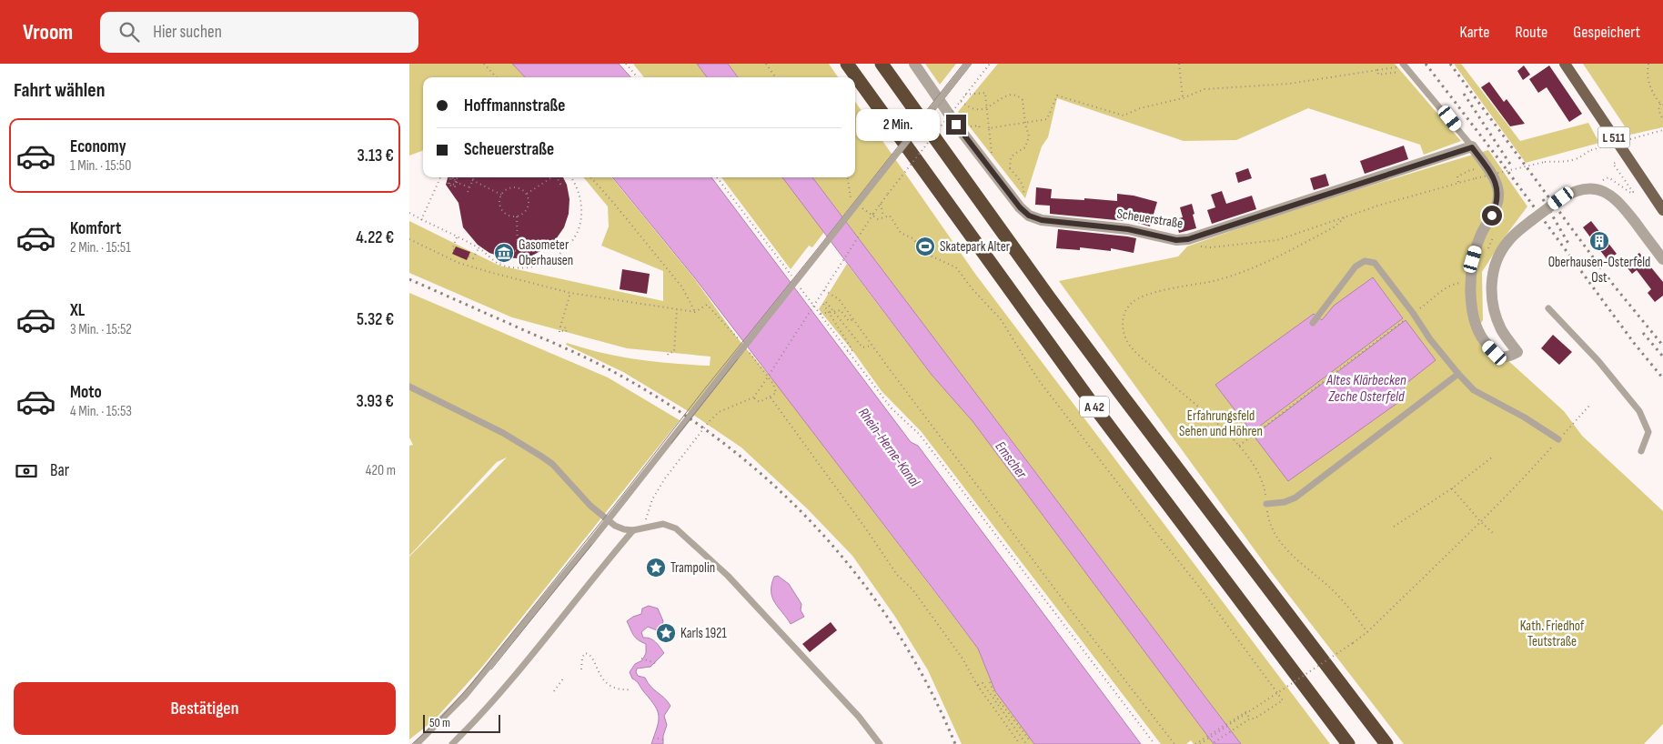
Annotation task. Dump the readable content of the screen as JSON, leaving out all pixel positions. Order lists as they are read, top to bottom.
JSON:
{
  "streets": {
    "highway": ["A 42"],
    "main road": ["L 511"],
    "street": ["Scheuerstraße"]
  },
  "water": ["Altes Klärbecken Zeche Osterfeld", "Rhein-Herne-Kanal", "Emscher"],
  "parks": ["Erfahrungsfeld Sehen und Höhren", "Kath. Friedhof Teutstraße"],
  "places": {
    "building": ["Oberhausen-Osterfeld Ost"],
    "sports": ["Skatepark Alter"],
    "museum": ["Gasometer Oberhausen"],
    "place": ["Trampolin", "Karls 1921"]
  },
  "scale_bar": "50 m",
  "page": {
    "header": "Vroom",
    "search": "Hier suchen",
    "nav": ["Karte", "Route", "Gespeichert"],
    "heading": "Fahrt wählen",
    "banner": ["Hoffmannstraße", "Scheuerstraße"],
    "bubble": "2 Min.",
    "list": [
      {
        "name": "Economy",
        "note": "1 Min. · 15:50",
        "value": "3.13 €"
      },
      {
        "name": "Komfort",
        "note": "2 Min. · 15:51",
        "value": "4.22 €"
      },
      {
        "name": "XL",
        "note": "3 Min. · 15:52",
        "value": "5.32 €"
      },
      {
        "name": "Moto",
        "note": "4 Min. · 15:53",
        "value": "3.93 €"
      }
    ],
    "pay": ["Bar", "420 m"],
    "buttons": "Bestätigen",
    "scale": "50 m"
  }
}
